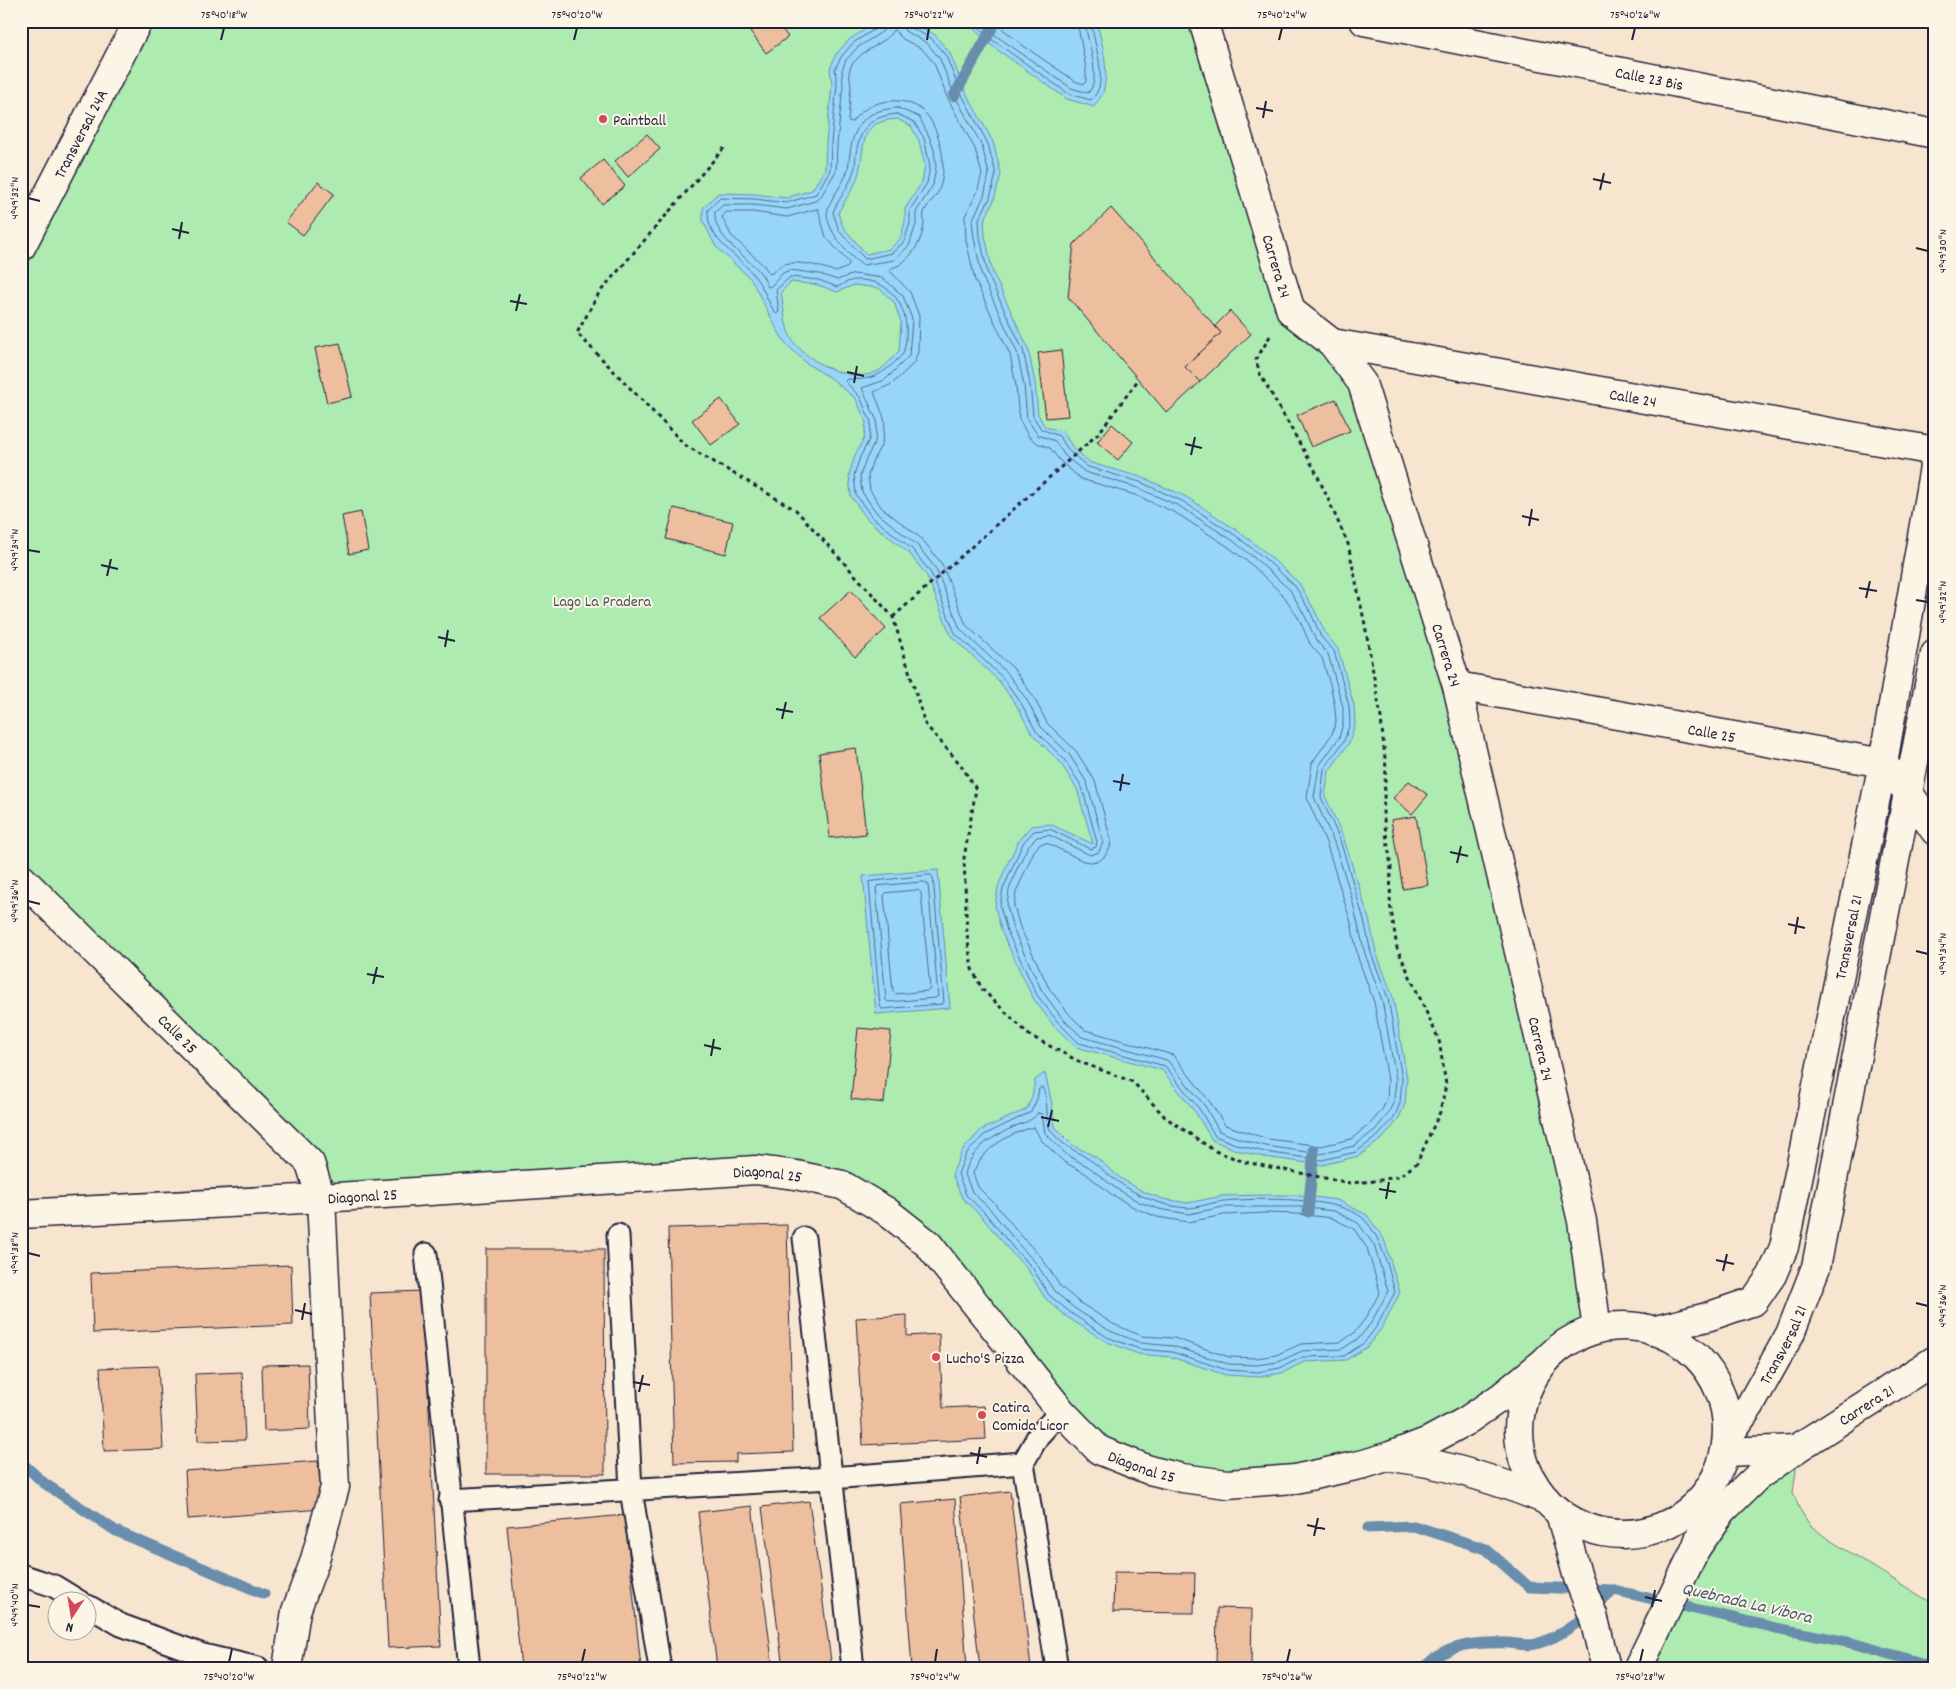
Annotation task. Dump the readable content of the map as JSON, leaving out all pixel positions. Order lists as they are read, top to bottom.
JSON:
{
  "streets": {
    "street": [
      "Calle 23 Bis",
      "Transversal 24A",
      "Carrera 24",
      "Calle 24",
      "Calle 25",
      "Transversal 21",
      "Diagonal 25",
      "Carrera 21"
    ]
  },
  "crossings": [
    ["Carrera 24", "Calle 24"],
    ["Carrera 24", "Calle 25"],
    ["Calle 25", "Transversal 21"],
    ["Calle 25", "Diagonal 25"],
    ["Transversal 21", "Diagonal 25"],
    ["Transversal 21", "Carrera 21"]
  ],
  "water": ["Quebrada La Vibora"],
  "parks": ["Lago La Pradera"],
  "places": ["Paintball", "Lucho'S Pizza", "Catira Comida Licor"],
  "north": "bottom",
  "coordinates": [
    "75°40'18\"W",
    "75°40'20\"W",
    "75°40'22\"W",
    "75°40'24\"W",
    "75°40'26\"W",
    "4°49'32\"N",
    "4°49'30\"N",
    "4°49'34\"N",
    "4°49'36\"N",
    "4°49'38\"N",
    "4°49'40\"N",
    "75°40'28\"W"
  ]
}
